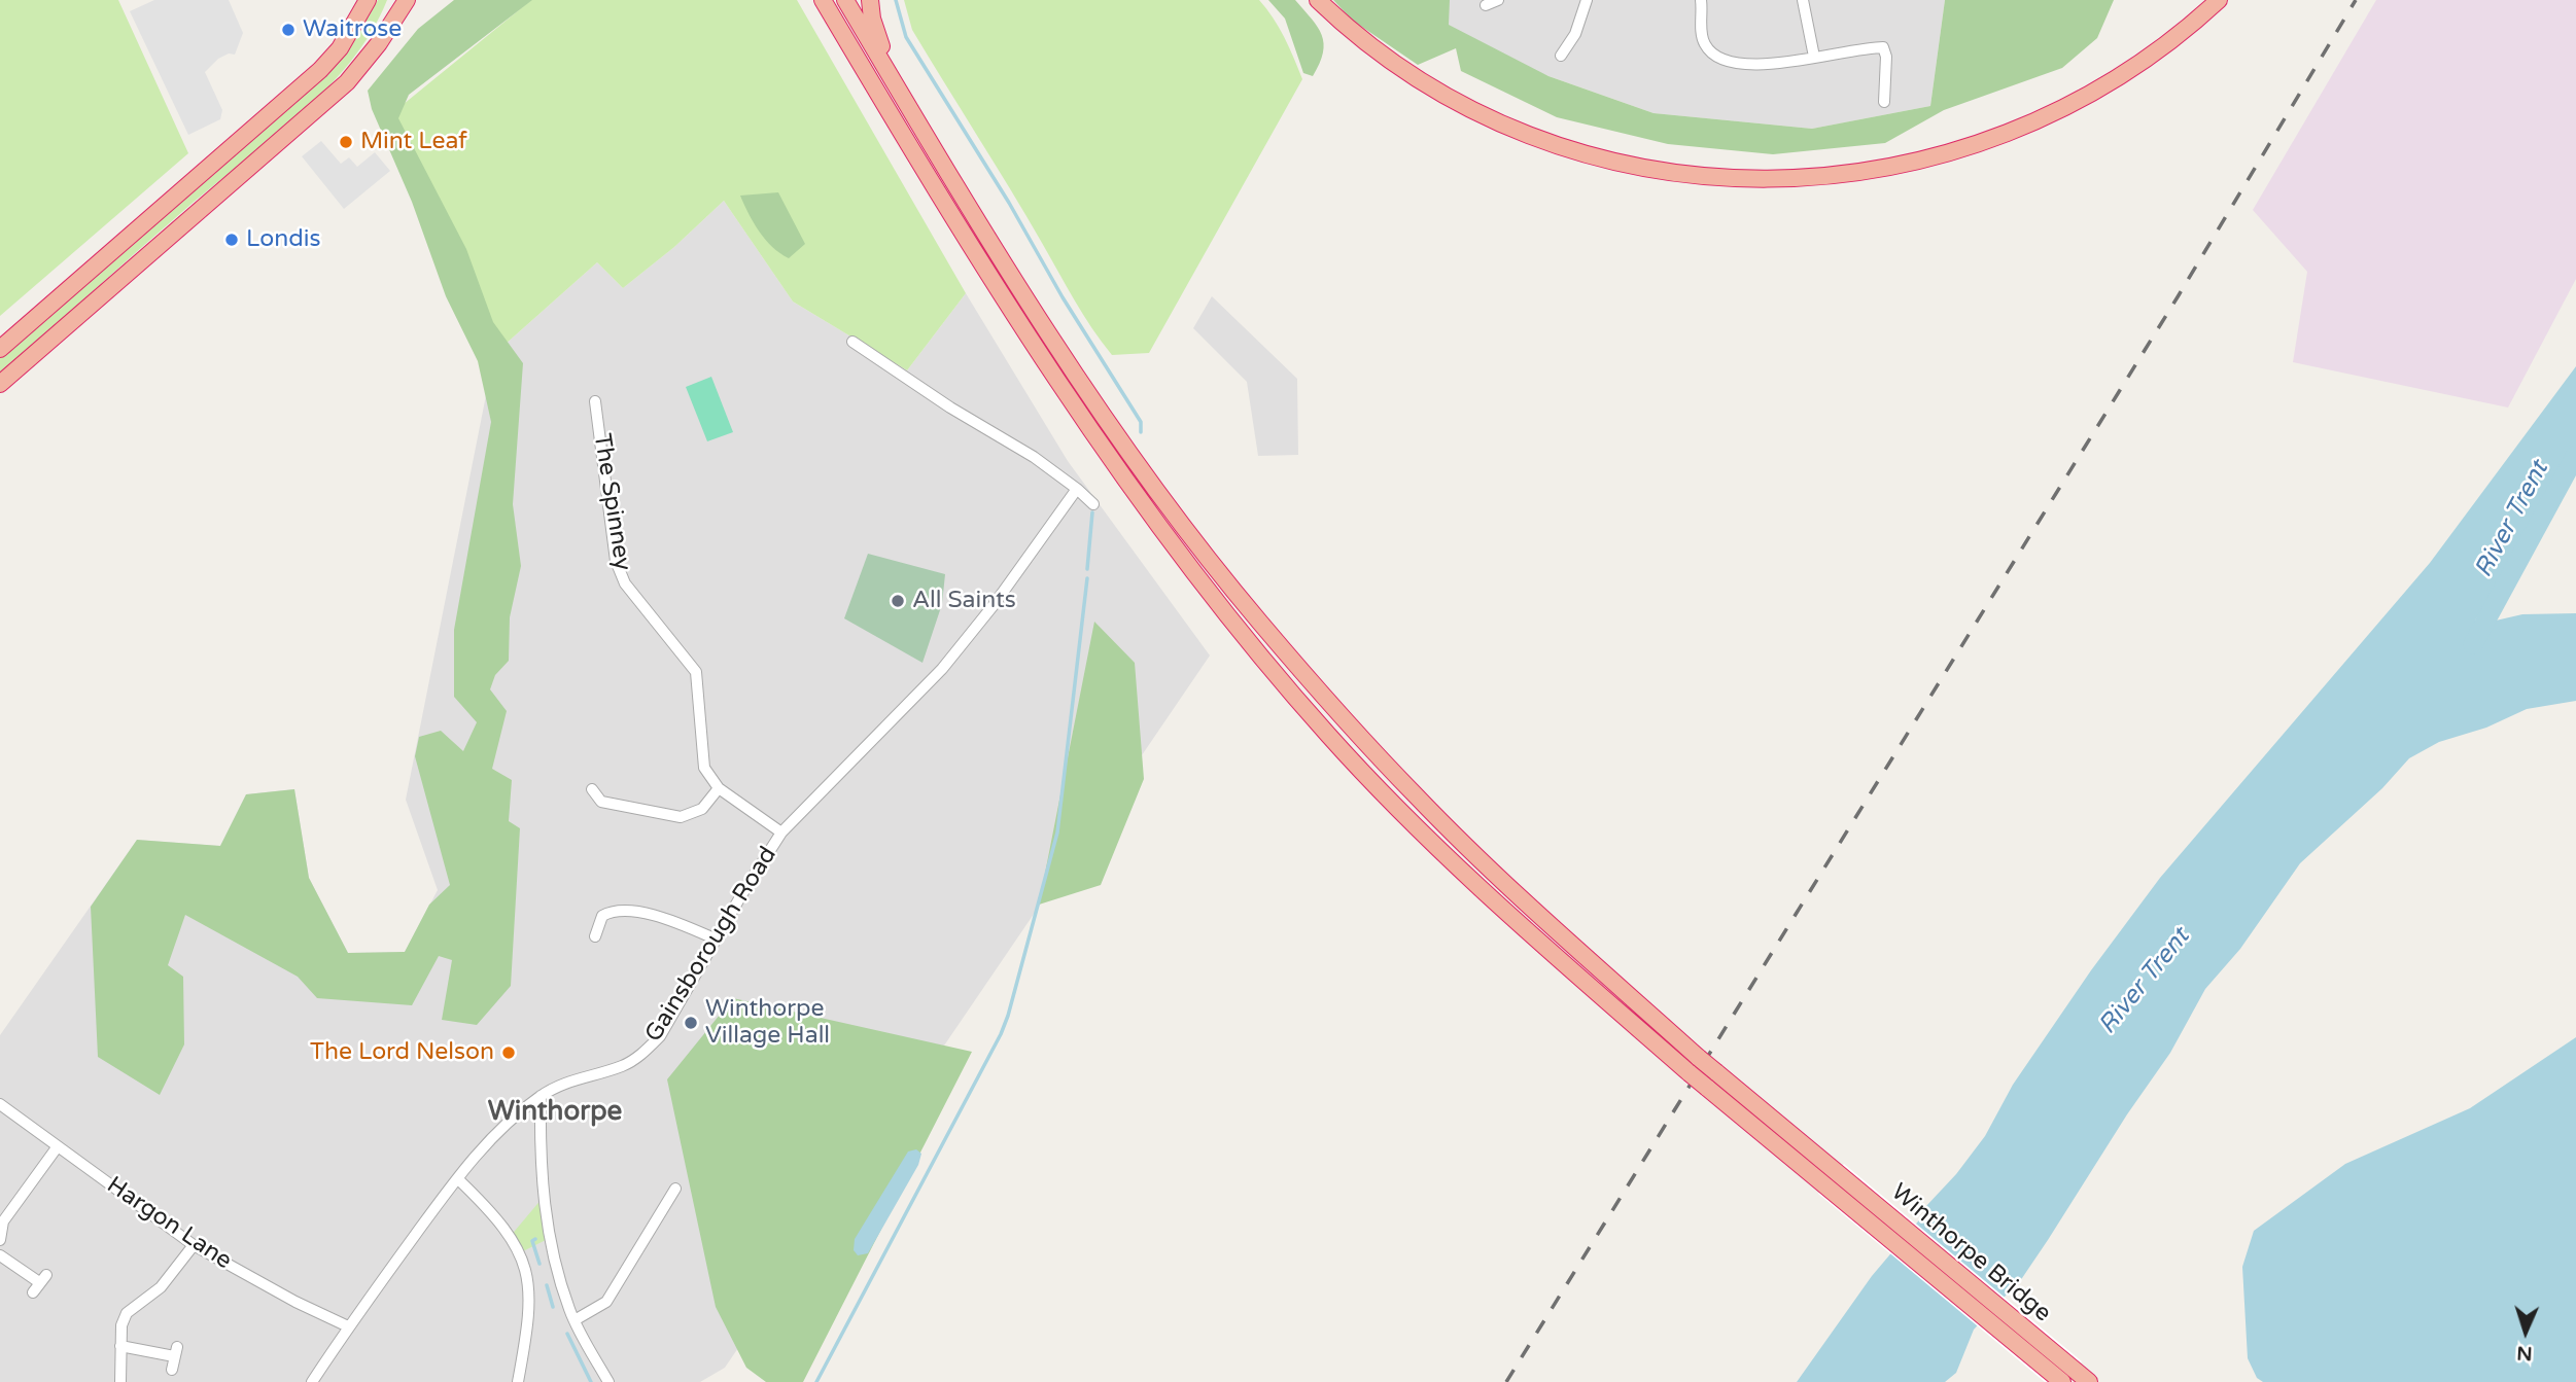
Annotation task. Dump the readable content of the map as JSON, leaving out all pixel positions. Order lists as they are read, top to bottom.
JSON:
{
  "streets": {
    "highway": ["Winthorpe Bridge"],
    "street": ["The Spinney", "Gainsborough Road", "Hargon Lane"]
  },
  "crossings": [
    ["The Spinney", "Gainsborough Road"],
    ["Gainsborough Road", "Hargon Lane"]
  ],
  "districts": ["Winthorpe"],
  "water": ["River Trent"],
  "places": [
    "Waitrose",
    "Mint Leaf",
    "Londis",
    "All Saints",
    "Winthorpe Village Hall",
    "The Lord Nelson"
  ],
  "north": "bottom"
}
